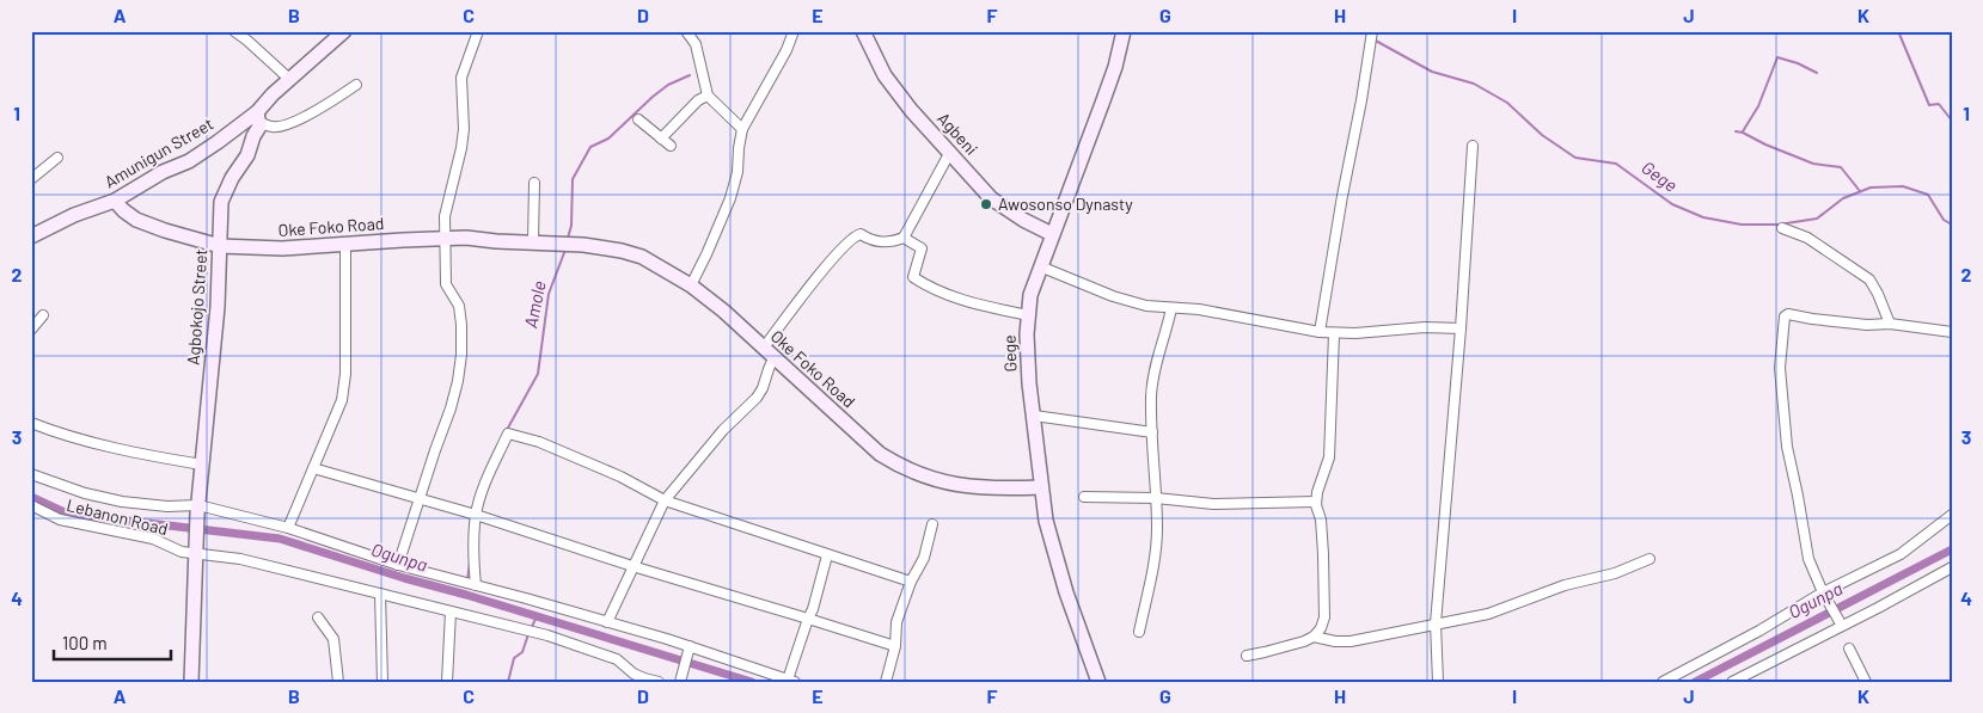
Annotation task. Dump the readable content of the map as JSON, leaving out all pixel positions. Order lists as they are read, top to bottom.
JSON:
{
  "streets": {
    "street": [
      "Agbeni",
      "Amunigun Street",
      "Oke Foko Road",
      "Agbokojo Street",
      "Gege",
      "Lebanon Road"
    ]
  },
  "crossings": [
    ["Agbeni", "Gege"],
    ["Amunigun Street", "Oke Foko Road"],
    ["Amunigun Street", "Agbokojo Street"],
    ["Oke Foko Road", "Agbokojo Street"],
    ["Oke Foko Road", "Gege"],
    ["Agbokojo Street", "Lebanon Road"]
  ],
  "water": ["Gege", "Amole", "Ogunpa"],
  "places": ["Awosonso Dynasty"],
  "scale_bar": "100 m",
  "grid": {
    "columns": [
      "A",
      "B",
      "C",
      "D",
      "E",
      "F",
      "G",
      "H",
      "I",
      "J",
      "K"
    ],
    "rows": [
      "1",
      "2",
      "3",
      "4"
    ]
  }
}
